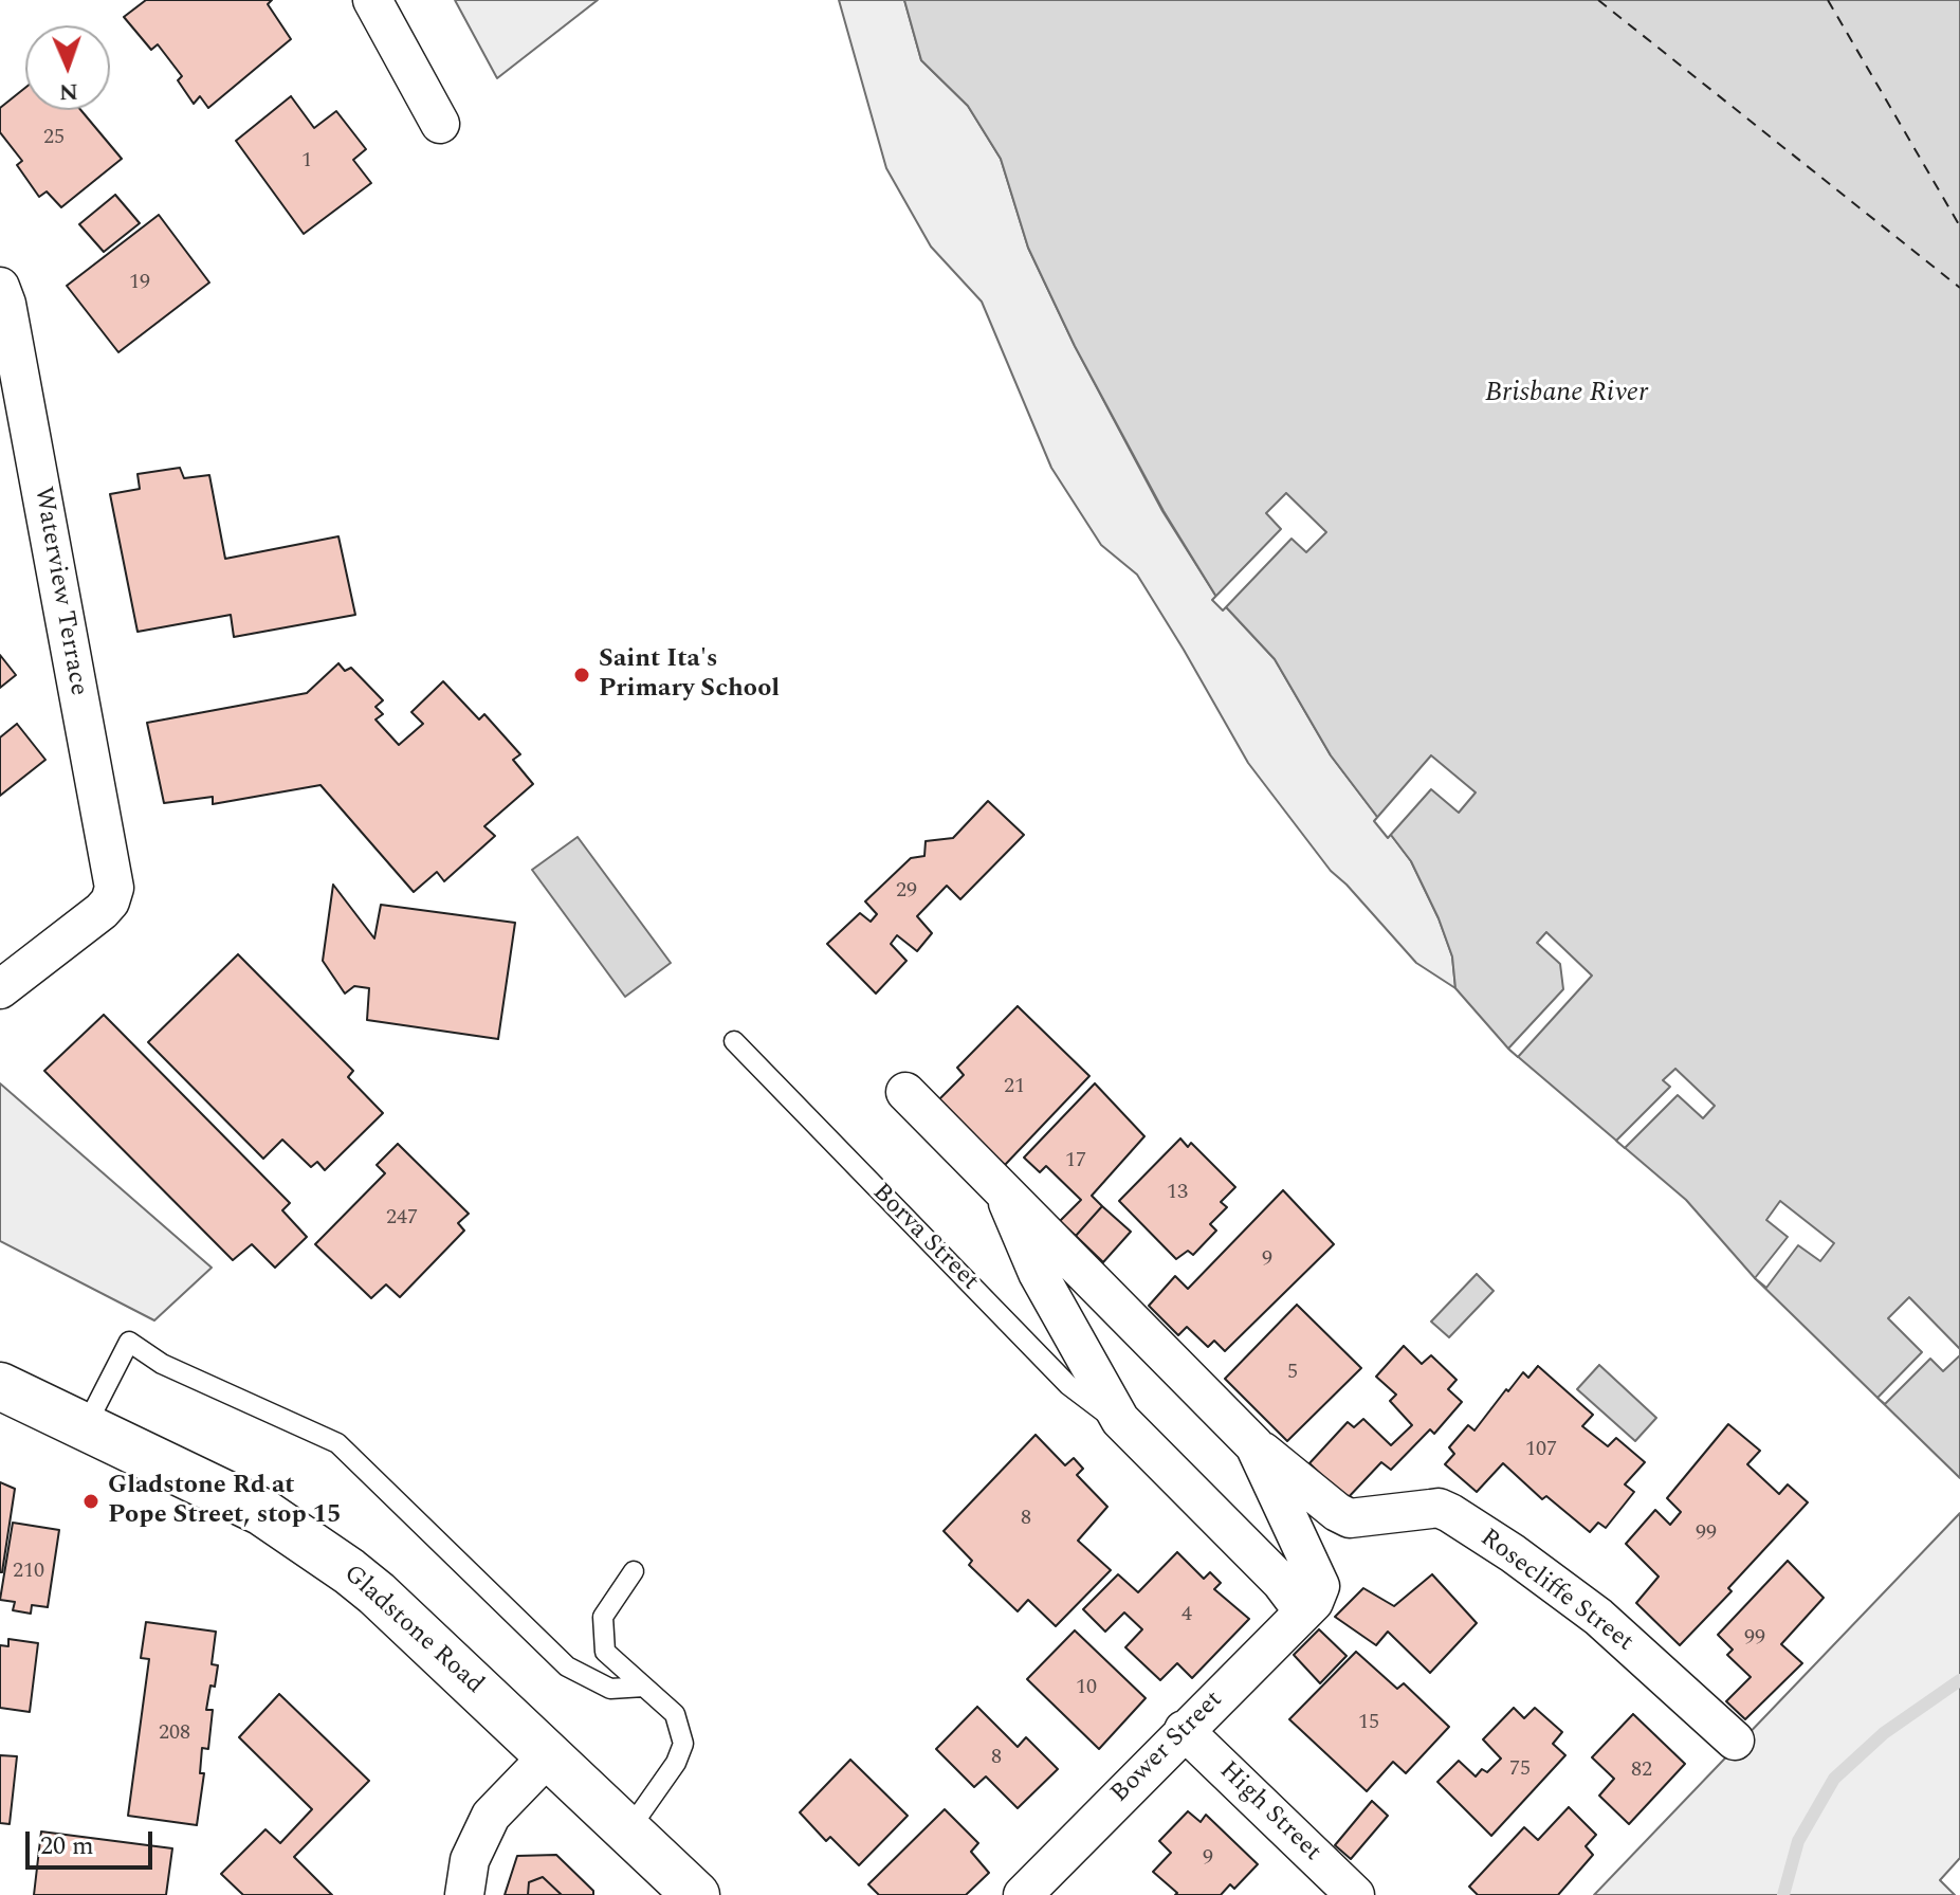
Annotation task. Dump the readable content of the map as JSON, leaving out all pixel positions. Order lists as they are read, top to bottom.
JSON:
{
  "streets": {
    "main road": ["Gladstone Road"],
    "street": [
      "Waterview Terrace",
      "Borva Street",
      "Rosecliffe Street",
      "Bower Street",
      "High Street"
    ]
  },
  "crossings": [
    ["Borva Street", "Rosecliffe Street"],
    ["Borva Street", "Bower Street"],
    ["Bower Street", "High Street"]
  ],
  "water": ["Brisbane River"],
  "places": ["Saint Ita's Primary School", "Gladstone Rd at Pope Street, stop 15"],
  "house_numbers": [
    "25",
    "1",
    "19",
    "29",
    "21",
    "17",
    "13",
    "247",
    "9",
    "5",
    "107",
    "8",
    "99",
    "210",
    "4",
    "99",
    "10",
    "15",
    "208",
    "8",
    "75",
    "82",
    "9"
  ],
  "scale_bar": "20 m",
  "north": "bottom"
}
